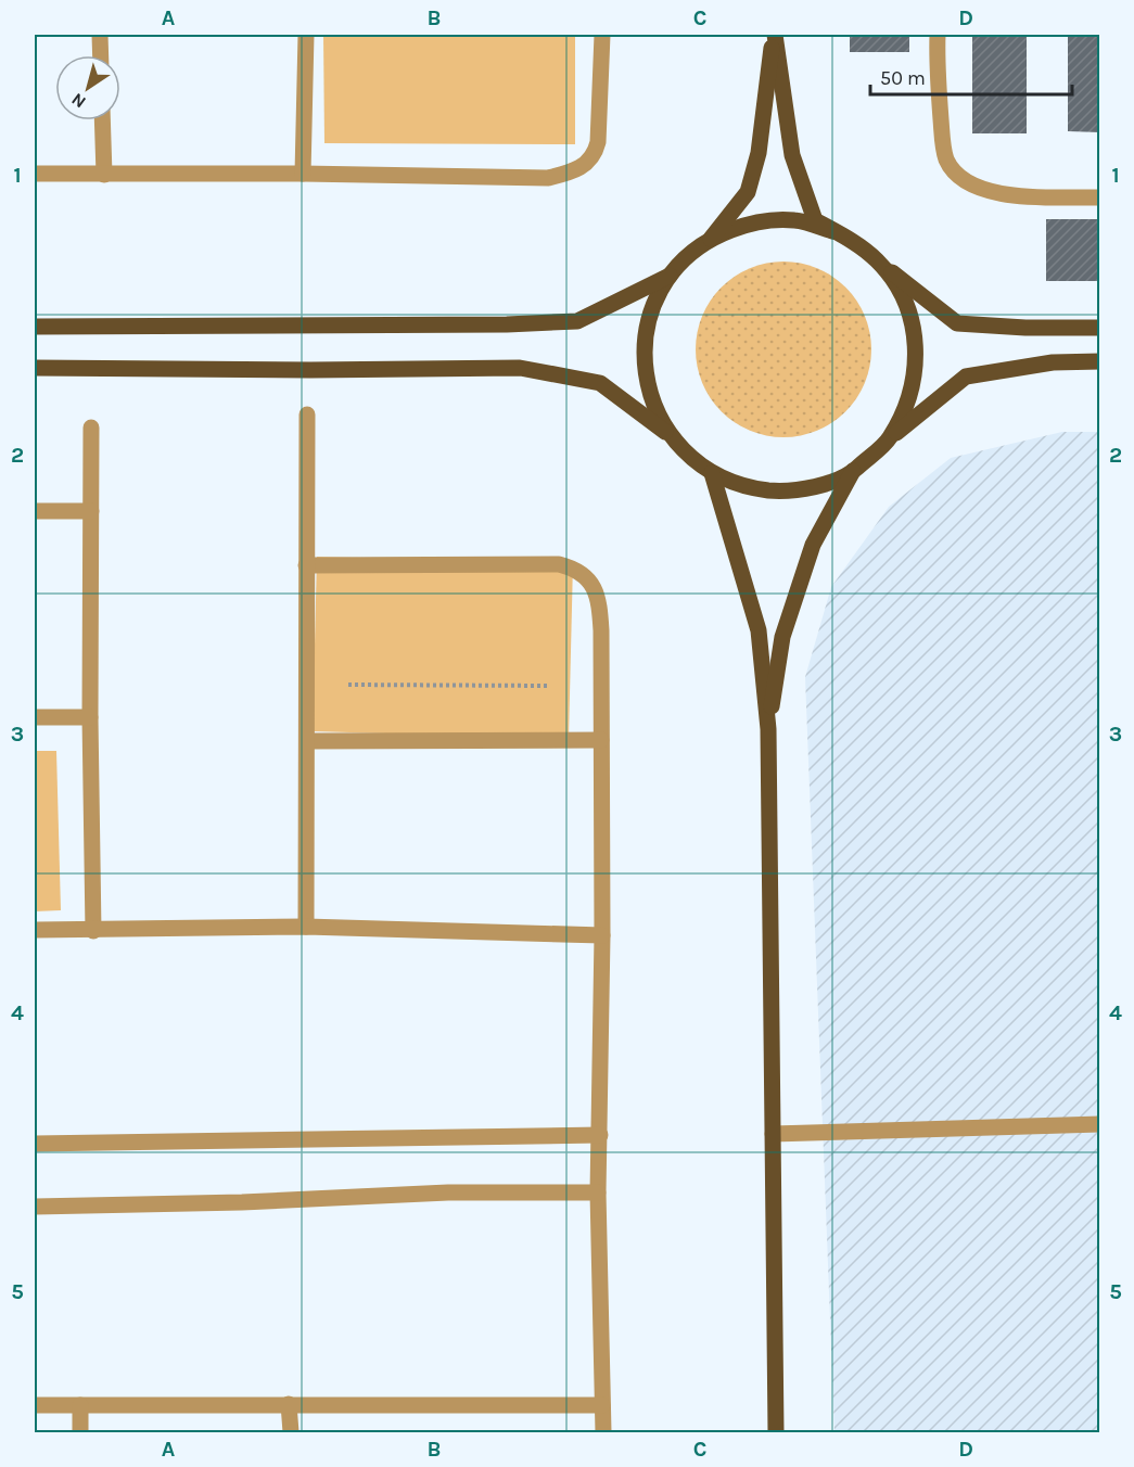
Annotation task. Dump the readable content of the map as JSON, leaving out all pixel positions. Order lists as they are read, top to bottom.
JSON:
{
  "scale_bar": "50 m",
  "north": "bottom left",
  "grid": {
    "columns": [
      "A",
      "B",
      "C",
      "D"
    ],
    "rows": [
      "1",
      "2",
      "3",
      "4",
      "5"
    ]
  }
}
